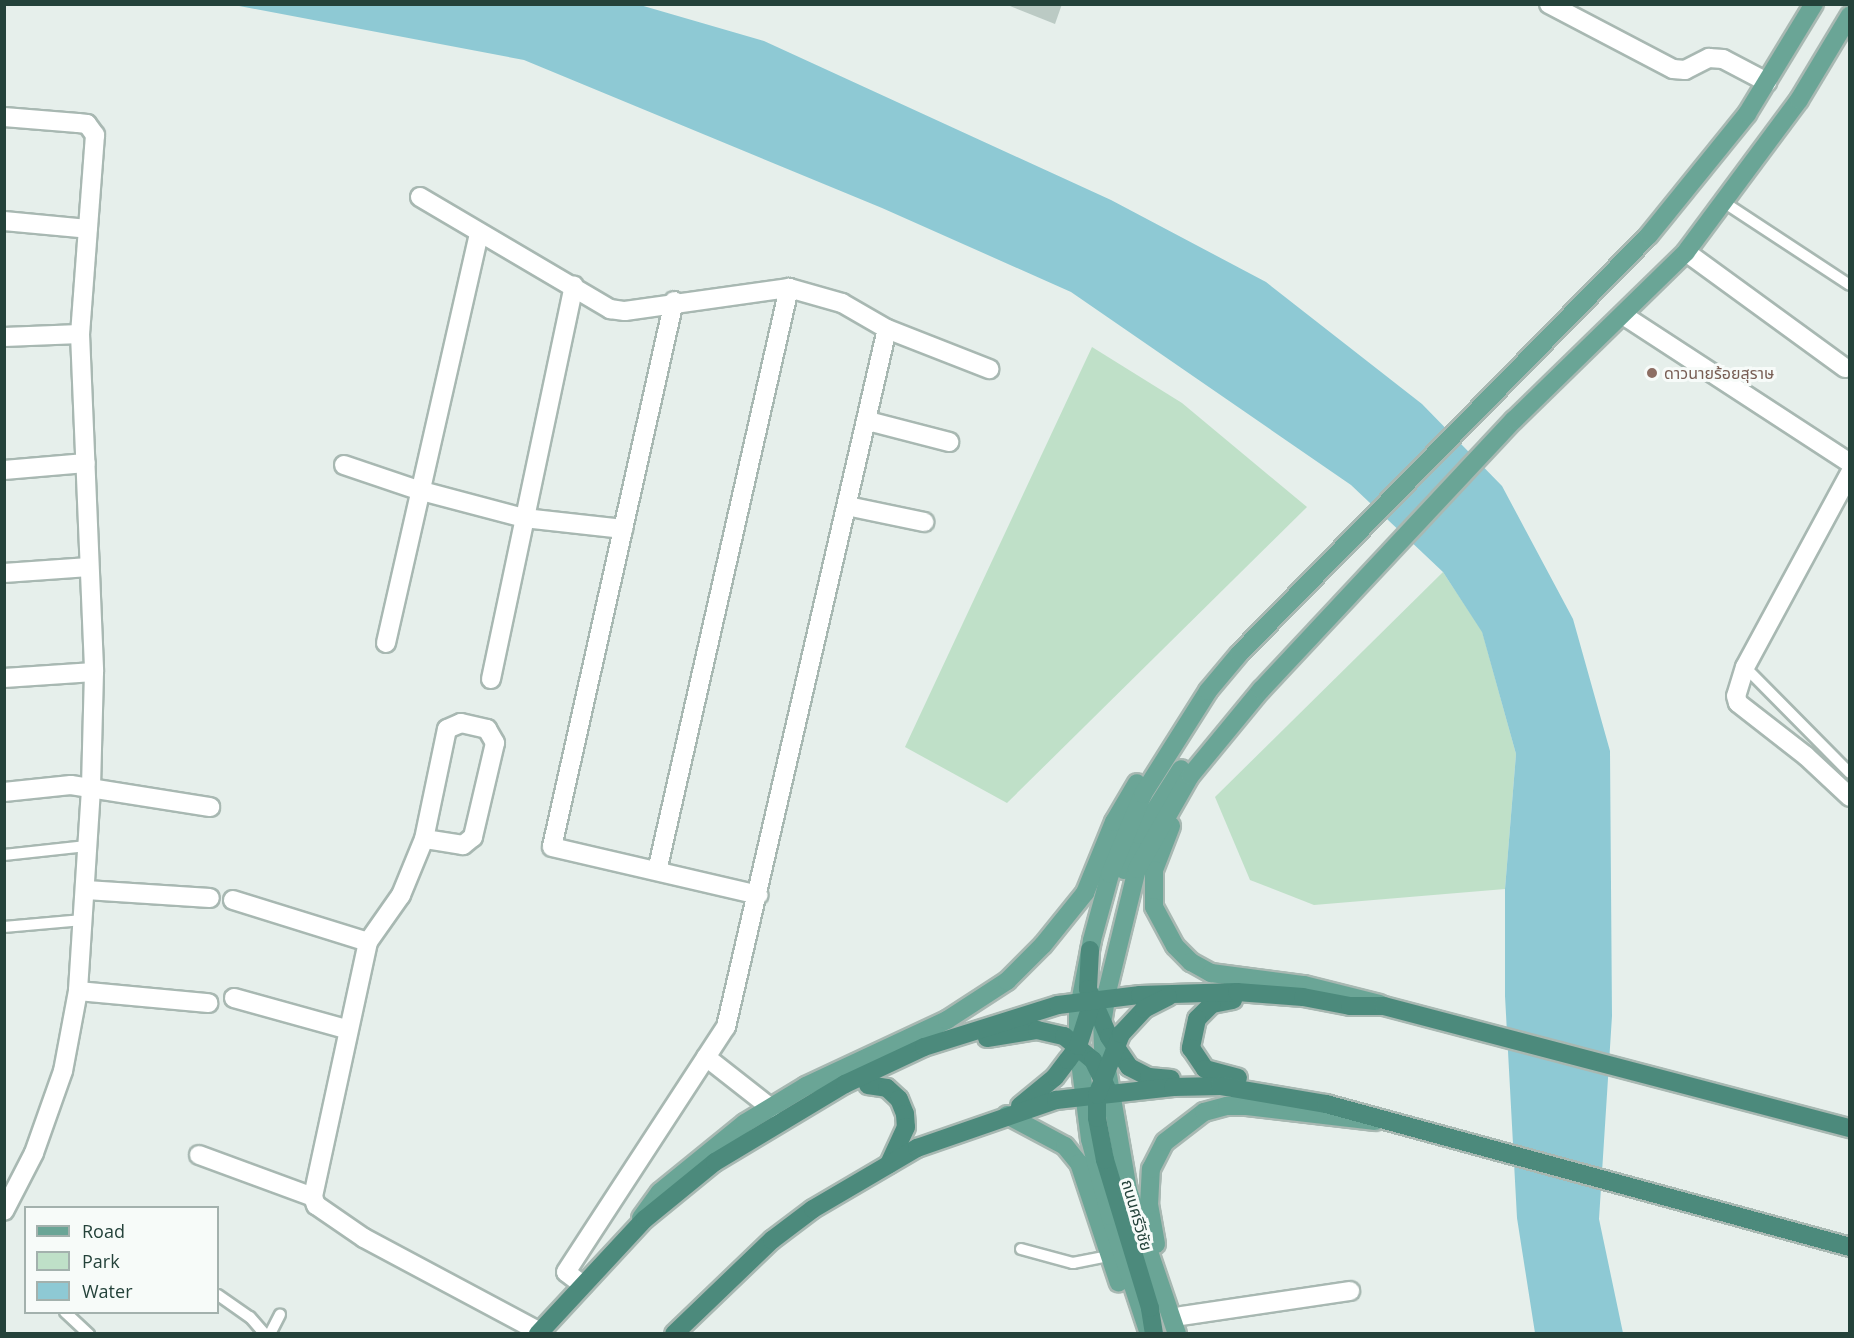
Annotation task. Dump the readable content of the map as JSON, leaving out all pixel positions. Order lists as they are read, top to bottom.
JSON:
{
  "streets": {
    "main road": ["ถนนศรีวิชัย"]
  },
  "places": ["ดาวนายร้อยสุราษ"],
  "legend": ["Road", "Park", "Water"]
}
